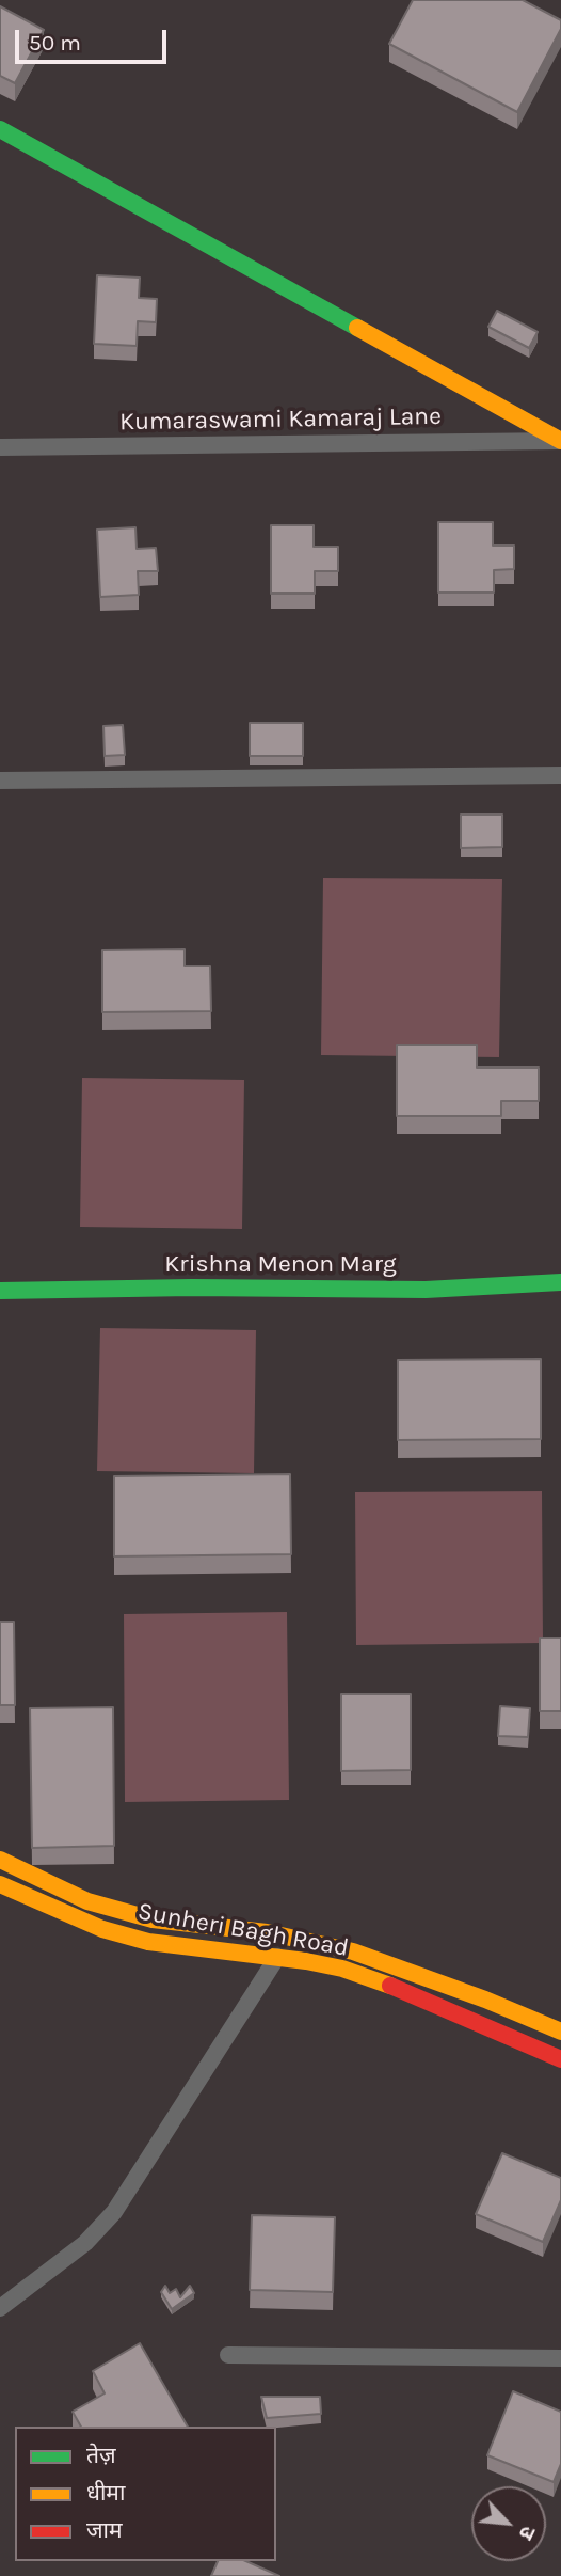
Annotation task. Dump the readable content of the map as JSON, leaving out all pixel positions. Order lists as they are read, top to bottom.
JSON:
{
  "streets": {
    "street": ["Kumaraswami Kamaraj Lane", "Krishna Menon Marg", "Sunheri Bagh Road"]
  },
  "legend": ["तेज़", "धीमा", "जाम"],
  "scale_bar": "50 m",
  "north": "bottom right"
}
